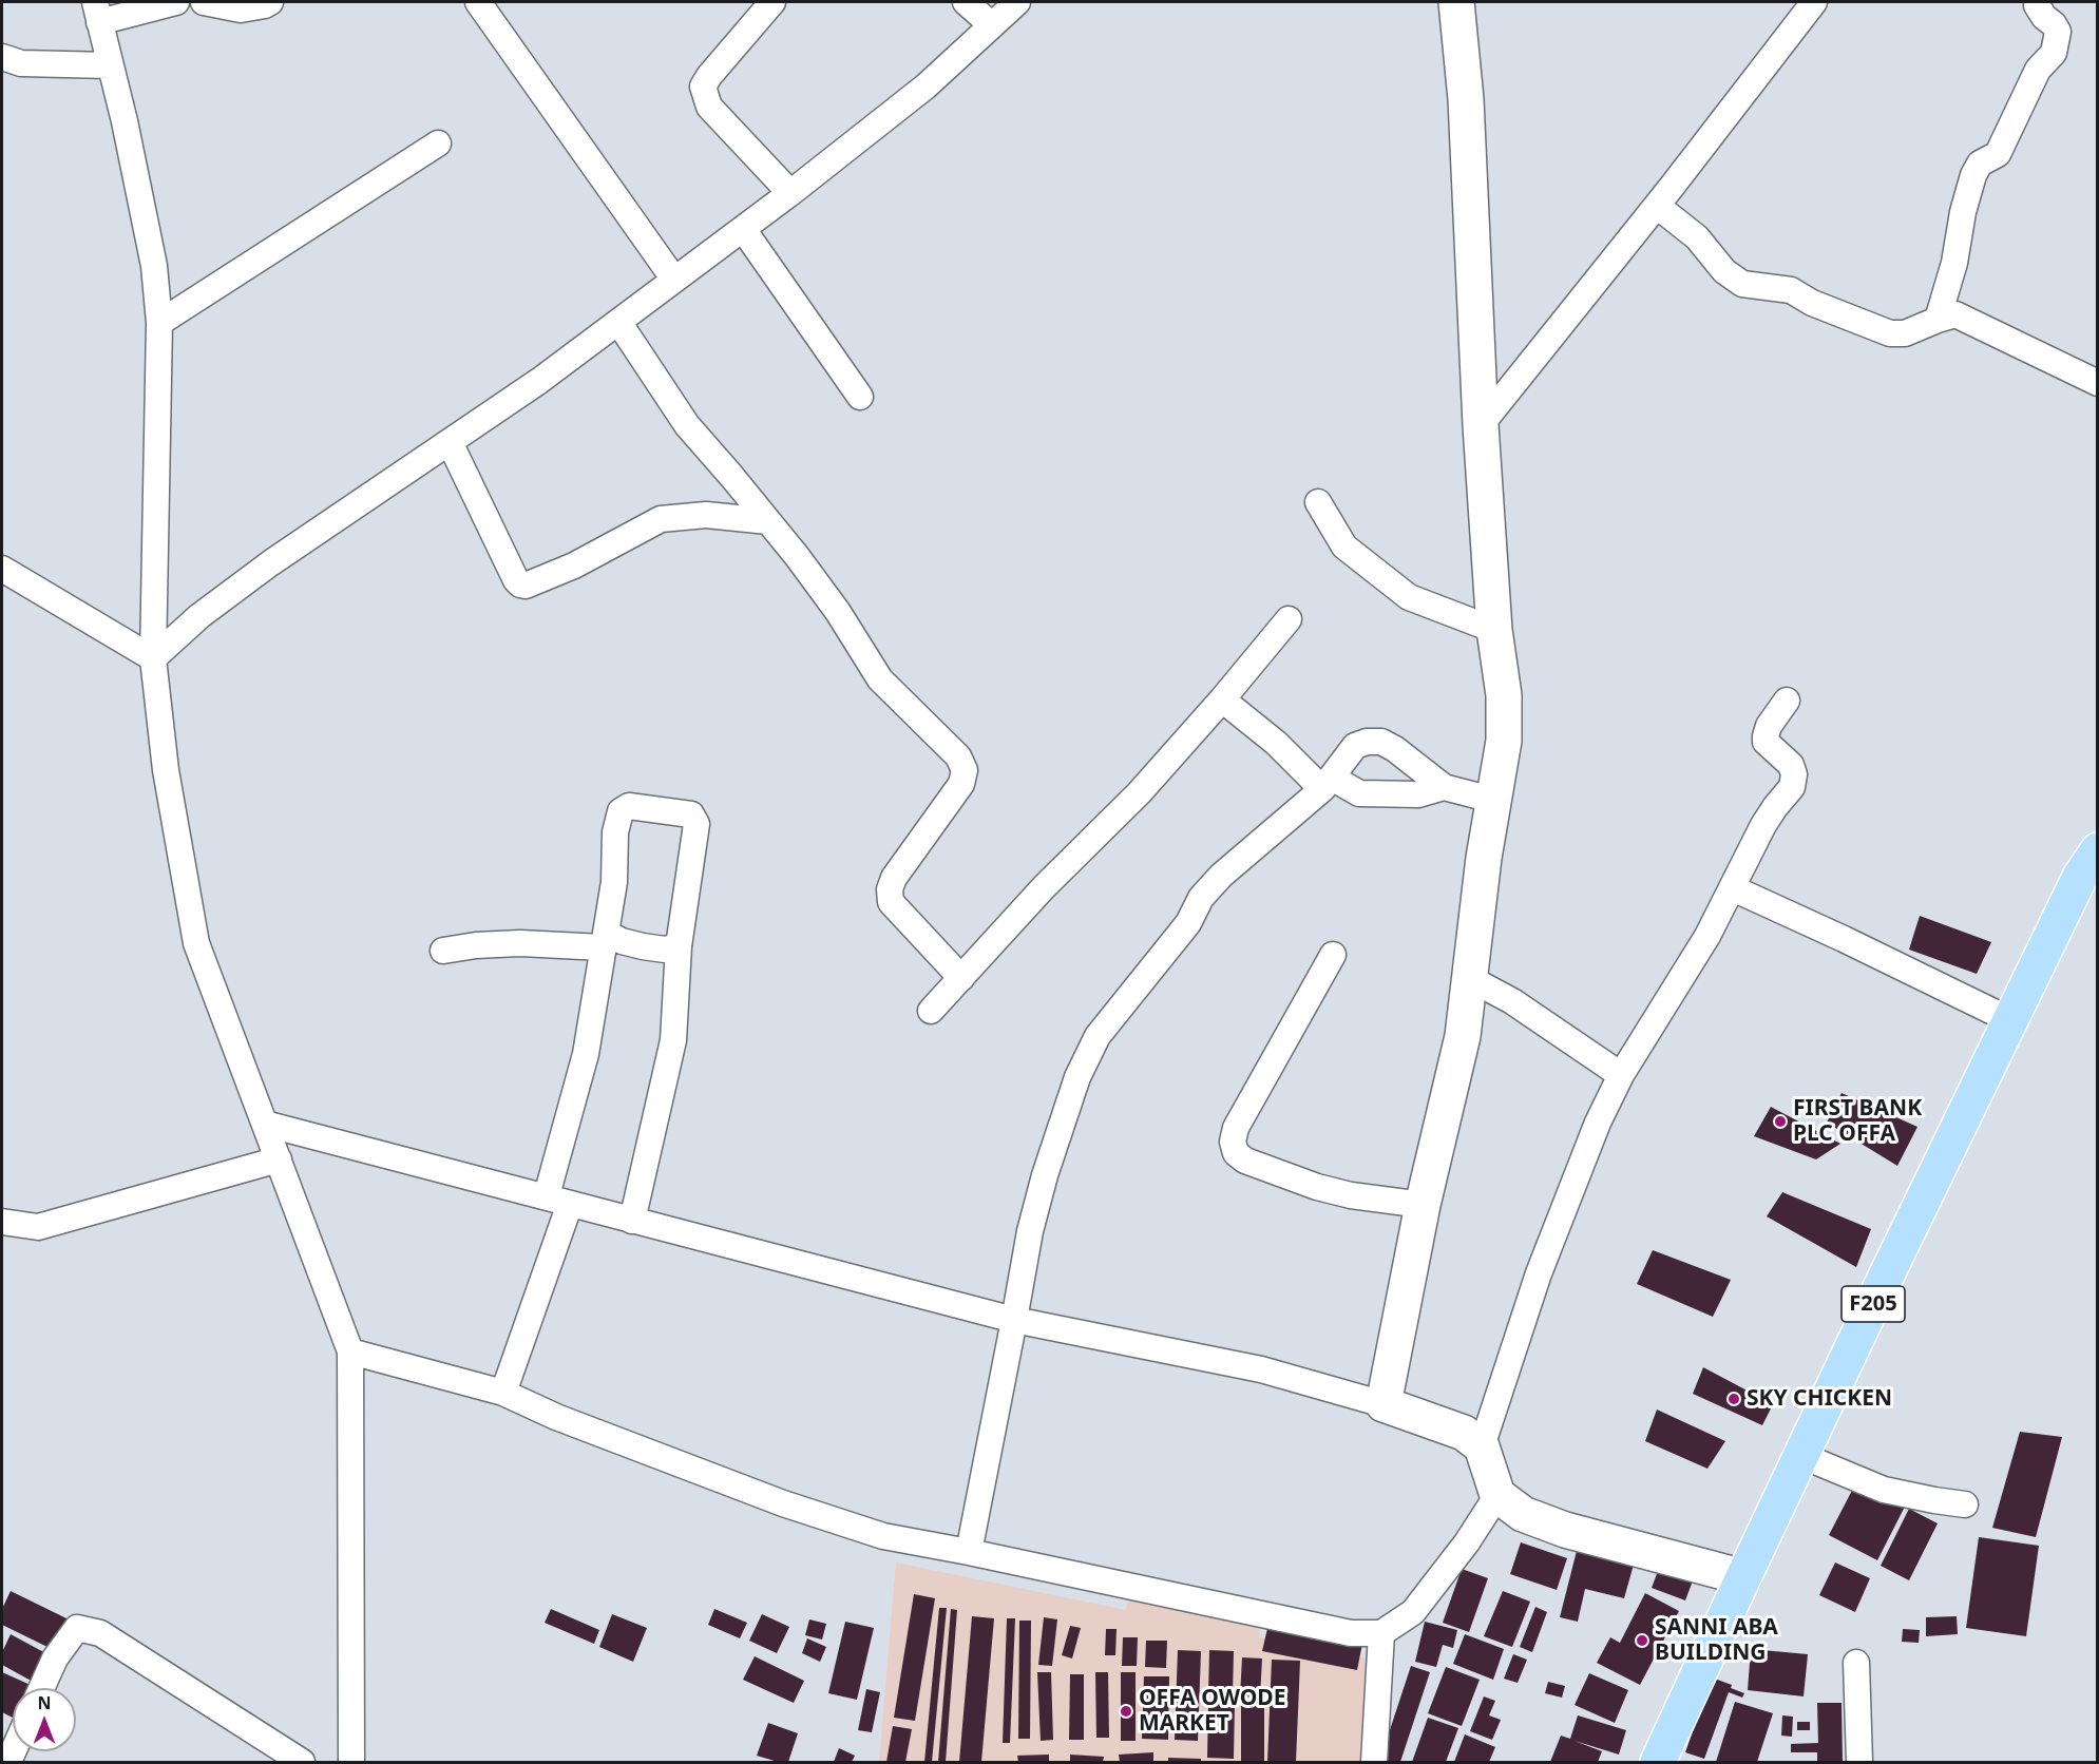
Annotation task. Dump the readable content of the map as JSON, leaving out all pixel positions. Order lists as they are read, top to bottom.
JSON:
{
  "streets": {
    "main road": ["F205"]
  },
  "places": [
    "FIRST BANK PLC OFFA",
    "SKY CHICKEN",
    "SANNI ABA BUILDING",
    "OFFA OWODE MARKET"
  ],
  "north": "top"
}
